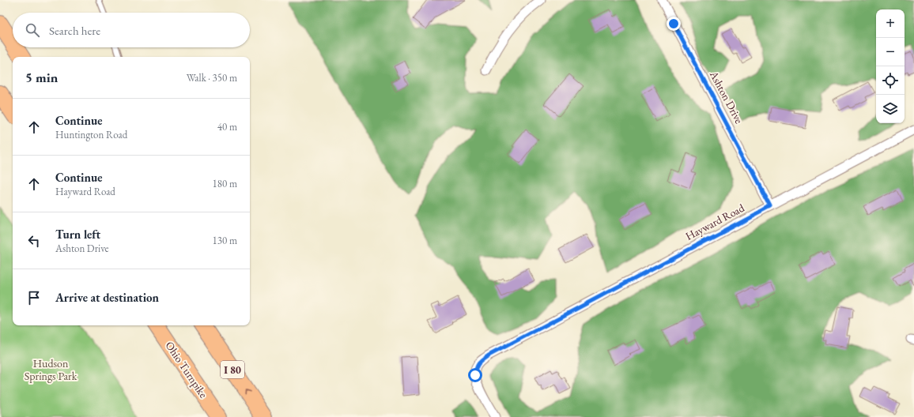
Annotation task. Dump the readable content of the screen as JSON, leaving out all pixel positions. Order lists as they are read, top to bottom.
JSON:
{
  "streets": {
    "highway": ["Ohio Turnpike", "I 80"],
    "street": ["Ashton Drive", "Hayward Road"]
  },
  "crossings": [
    ["Ashton Drive", "Hayward Road"]
  ],
  "parks": ["Hudson Springs Park"],
  "page": {
    "map_buttons": ["+", "−"],
    "search": "Search here",
    "heading": ["5 min", "Walk · 350 m"],
    "list": [
      ["Continue", "Huntington Road", "40 m"],
      ["Continue", "Hayward Road", "180 m"],
      ["Turn left", "Ashton Drive", "130 m"],
      "Arrive at destination"
    ]
  }
}
